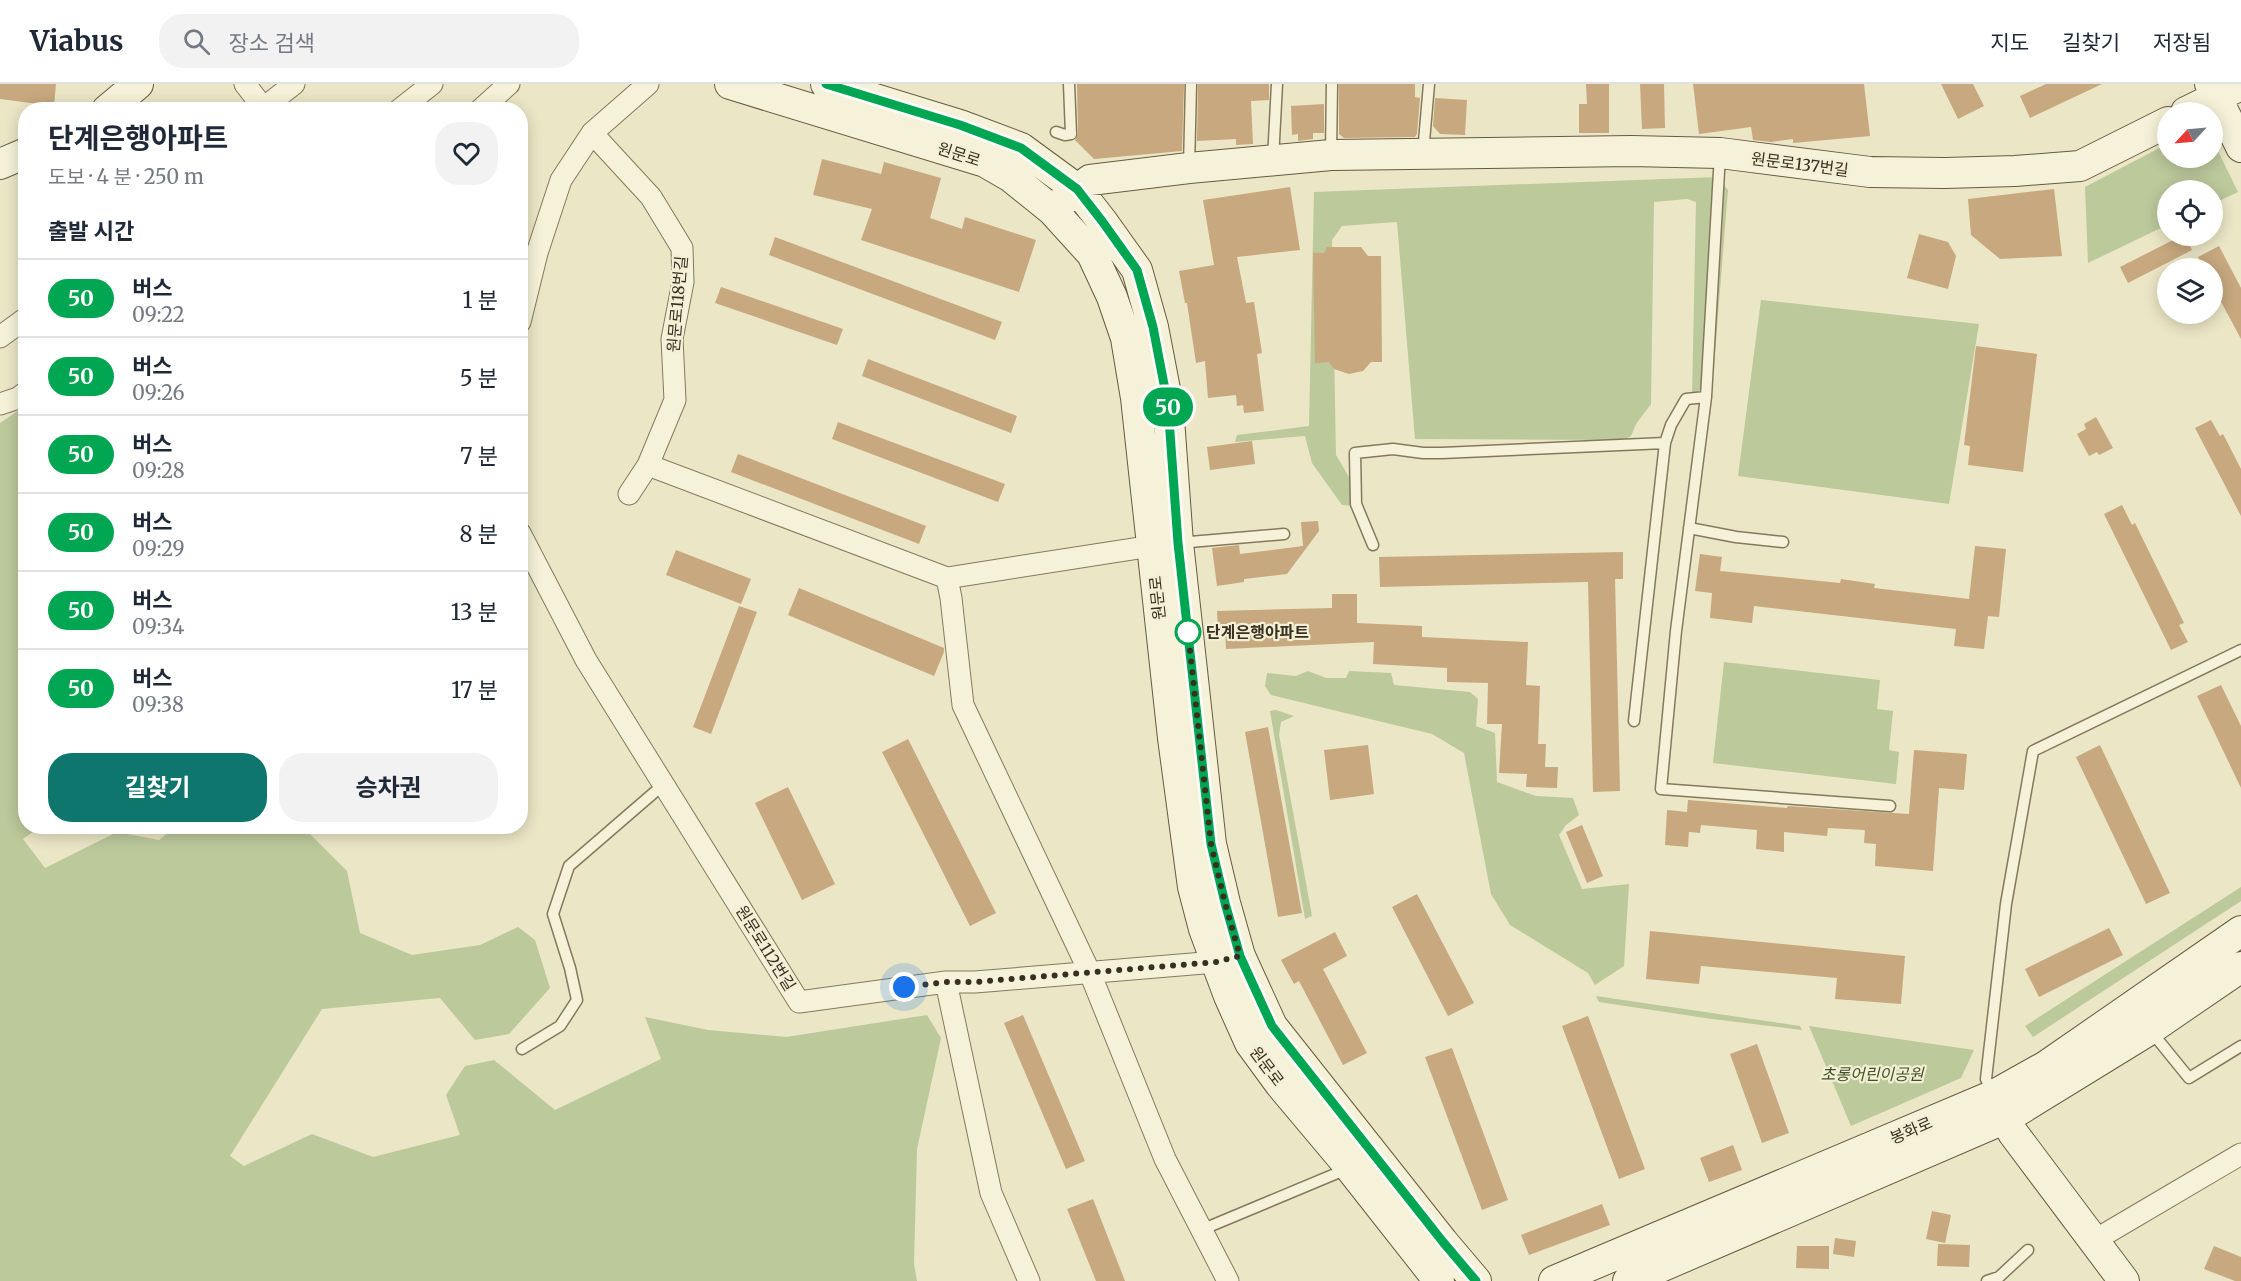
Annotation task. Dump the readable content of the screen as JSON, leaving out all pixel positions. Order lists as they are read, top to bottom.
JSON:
{
  "streets": {
    "street": [
      "원문로",
      "원문로137번길",
      "원문로118번길",
      "원문로112번길",
      "봉화로"
    ]
  },
  "crossings": [
    ["원문로", "원문로137번길"],
    ["원문로", "원문로112번길"]
  ],
  "parks": ["초롱어린이공원"],
  "places": ["단계은행아파트"],
  "lines": ["bus line 50"],
  "north": "bottom left",
  "page": {
    "header": "Viabus",
    "search": "장소 검색",
    "nav": ["지도", "길찾기", "저장됨"],
    "on_map": "50",
    "heading": [
      ["단계은행아파트", "도보 · 4 분 · 250 m"],
      "출발 시간"
    ],
    "list": [
      {
        "mark": "50",
        "name": "버스",
        "note": "09:22",
        "value": "1 분"
      },
      {
        "mark": "50",
        "name": "버스",
        "note": "09:26",
        "value": "5 분"
      },
      {
        "mark": "50",
        "name": "버스",
        "note": "09:28",
        "value": "7 분"
      },
      {
        "mark": "50",
        "name": "버스",
        "note": "09:29",
        "value": "8 분"
      },
      {
        "mark": "50",
        "name": "버스",
        "note": "09:34",
        "value": "13 분"
      },
      {
        "mark": "50",
        "name": "버스",
        "note": "09:38",
        "value": "17 분"
      }
    ],
    "buttons": ["길찾기", "승차권"]
  }
}
